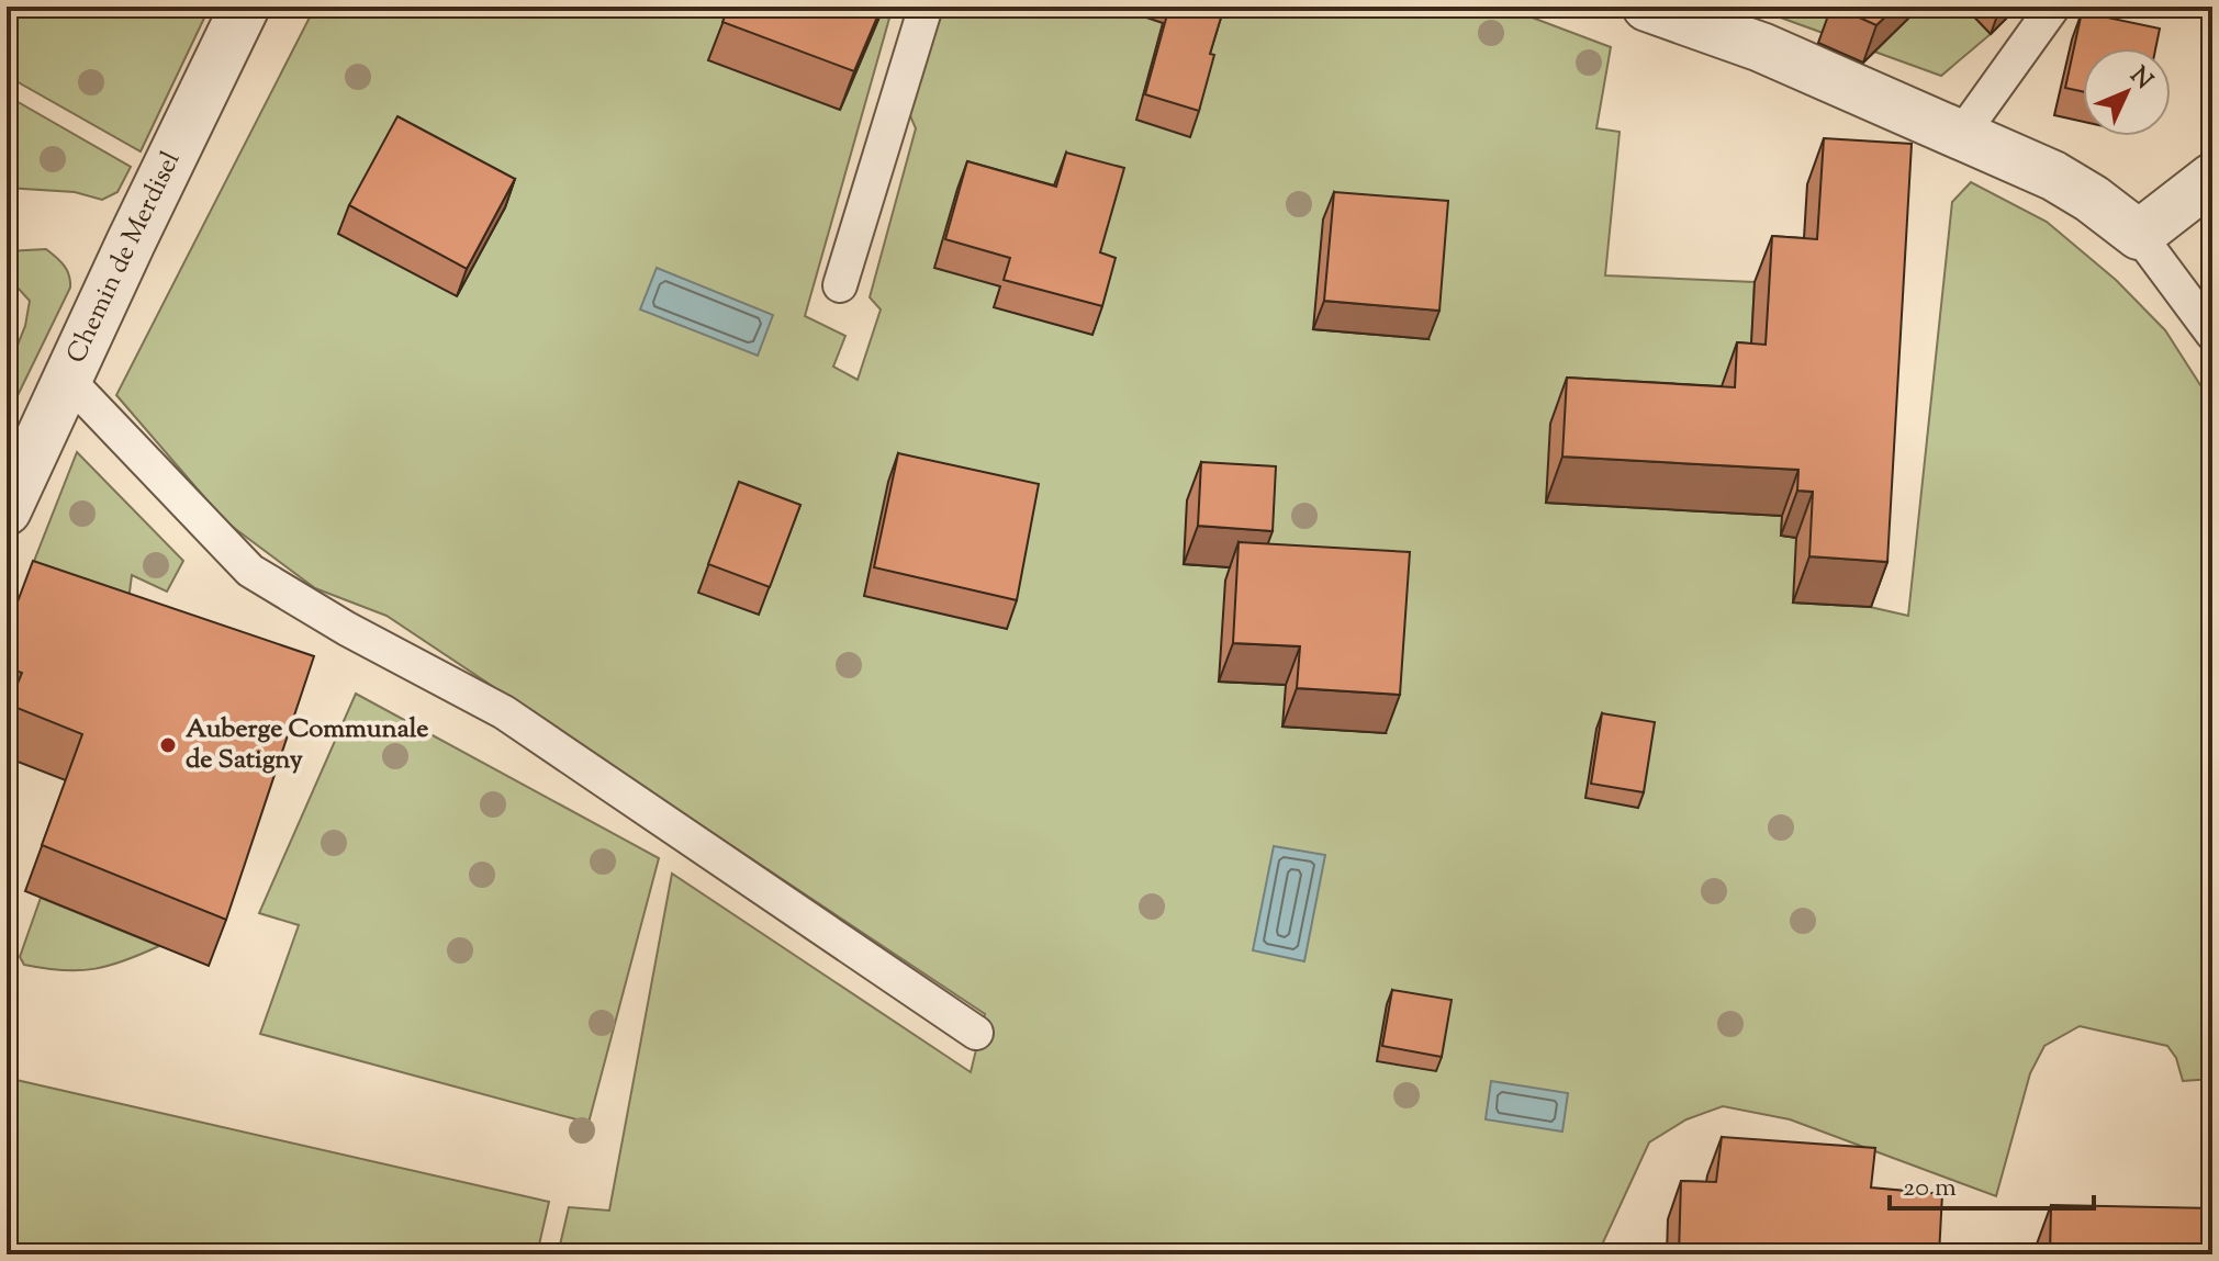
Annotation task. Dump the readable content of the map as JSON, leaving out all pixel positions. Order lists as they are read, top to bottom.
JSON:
{
  "streets": {
    "street": ["Chemin de Merdisel"]
  },
  "places": ["Auberge Communale de Satigny"],
  "scale_bar": "20 m",
  "north": "top right"
}
